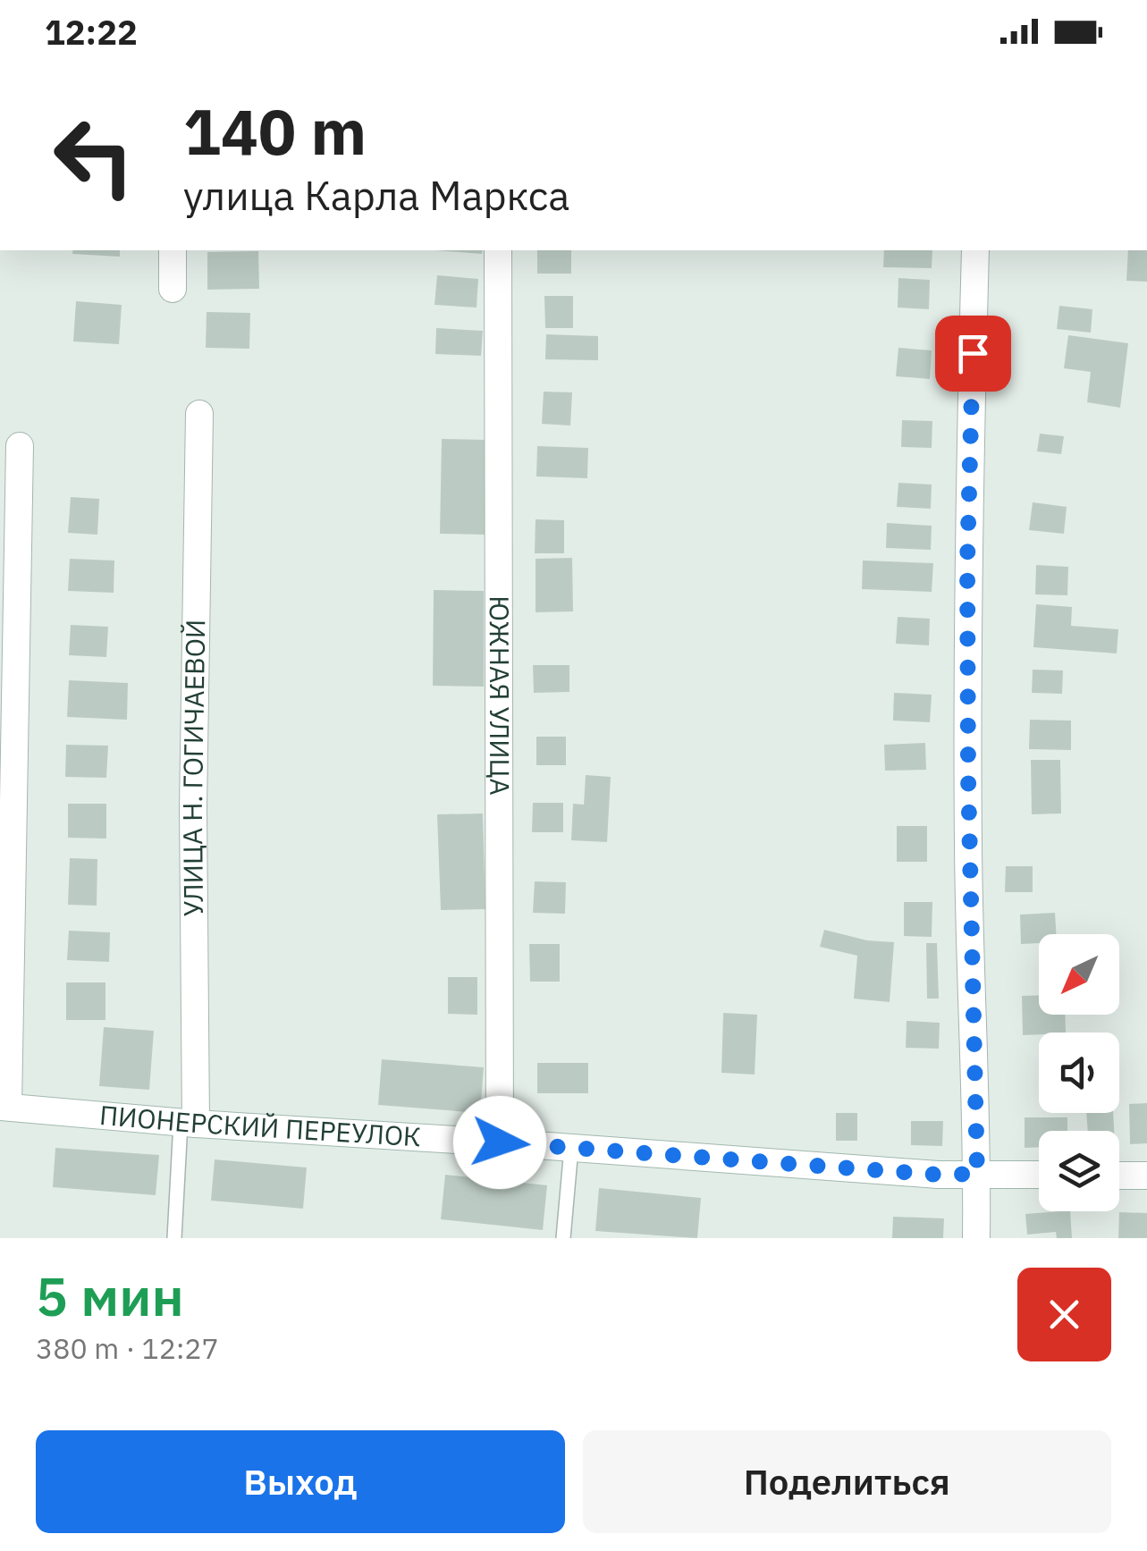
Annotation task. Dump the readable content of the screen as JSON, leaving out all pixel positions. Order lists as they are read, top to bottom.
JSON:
{
  "streets": {
    "street": ["ЮЖНАЯ УЛИЦА", "УЛИЦА Н. ГОГИЧАЕВОЙ", "ПИОНЕРСКИЙ ПЕРЕУЛОК"]
  },
  "crossings": [
    ["ЮЖНАЯ УЛИЦА", "ПИОНЕРСКИЙ ПЕРЕУЛОК"],
    ["УЛИЦА Н. ГОГИЧАЕВОЙ", "ПИОНЕРСКИЙ ПЕРЕУЛОК"]
  ],
  "north": "bottom left",
  "page": {
    "status": "12:22",
    "turn": ["140 m", "улица Карла Маркса"],
    "heading": ["5 мин", "380 m · 12:27"],
    "buttons": ["Выход", "Поделиться"]
  }
}
